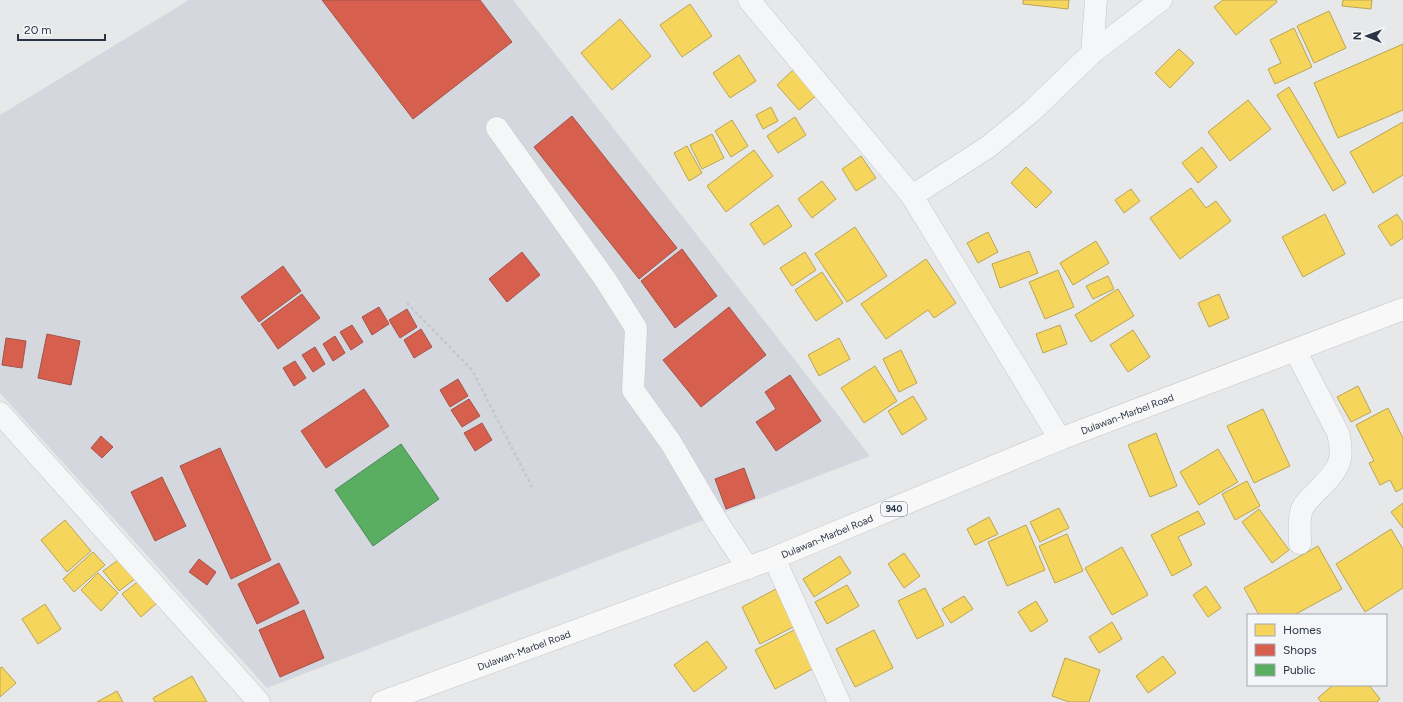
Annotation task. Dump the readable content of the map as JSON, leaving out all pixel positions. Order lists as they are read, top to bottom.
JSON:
{
  "streets": {
    "main road": ["Dulawan-Marbel Road", "940"]
  },
  "legend": ["Homes", "Shops", "Public"],
  "scale_bar": "20 m",
  "north": "left"
}
